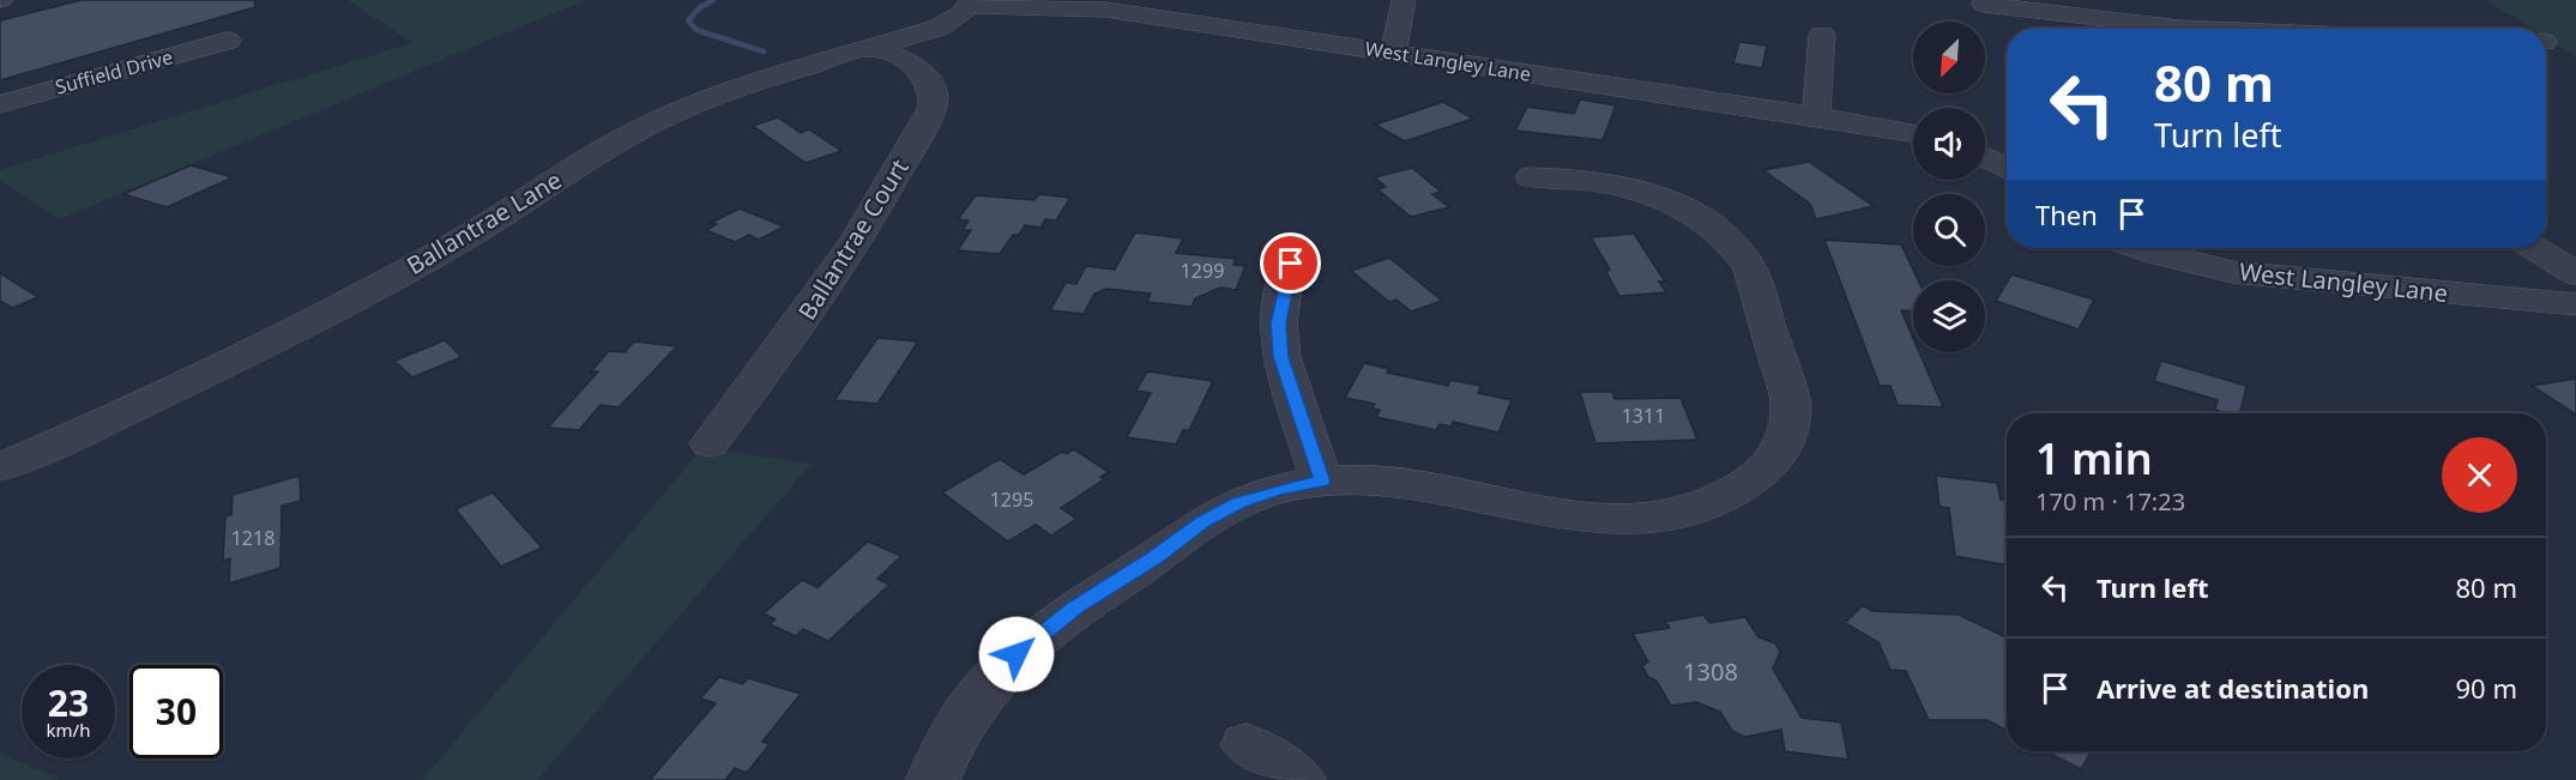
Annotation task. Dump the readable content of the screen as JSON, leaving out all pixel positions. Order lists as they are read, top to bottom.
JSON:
{
  "streets": {
    "street": [
      "West Langley Lane",
      "Suffield Drive",
      "Ballantrae Lane",
      "Ballantrae Court"
    ]
  },
  "crossings": [
    ["West Langley Lane", "Ballantrae Lane"],
    ["Ballantrae Lane", "Ballantrae Court"]
  ],
  "house_numbers": [
    "1299",
    "1311",
    "1295",
    "1218",
    "1308"
  ],
  "north": "bottom left",
  "page": {
    "turn": ["80 m", "Turn left"],
    "then": "Then",
    "heading": ["1 min", "170 m · 17:23"],
    "list": [
      {
        "name": "Turn left",
        "value": "80 m"
      },
      {
        "name": "Arrive at destination",
        "value": "90 m"
      }
    ],
    "speed": "23 km/h",
    "limit": "30"
  }
}
